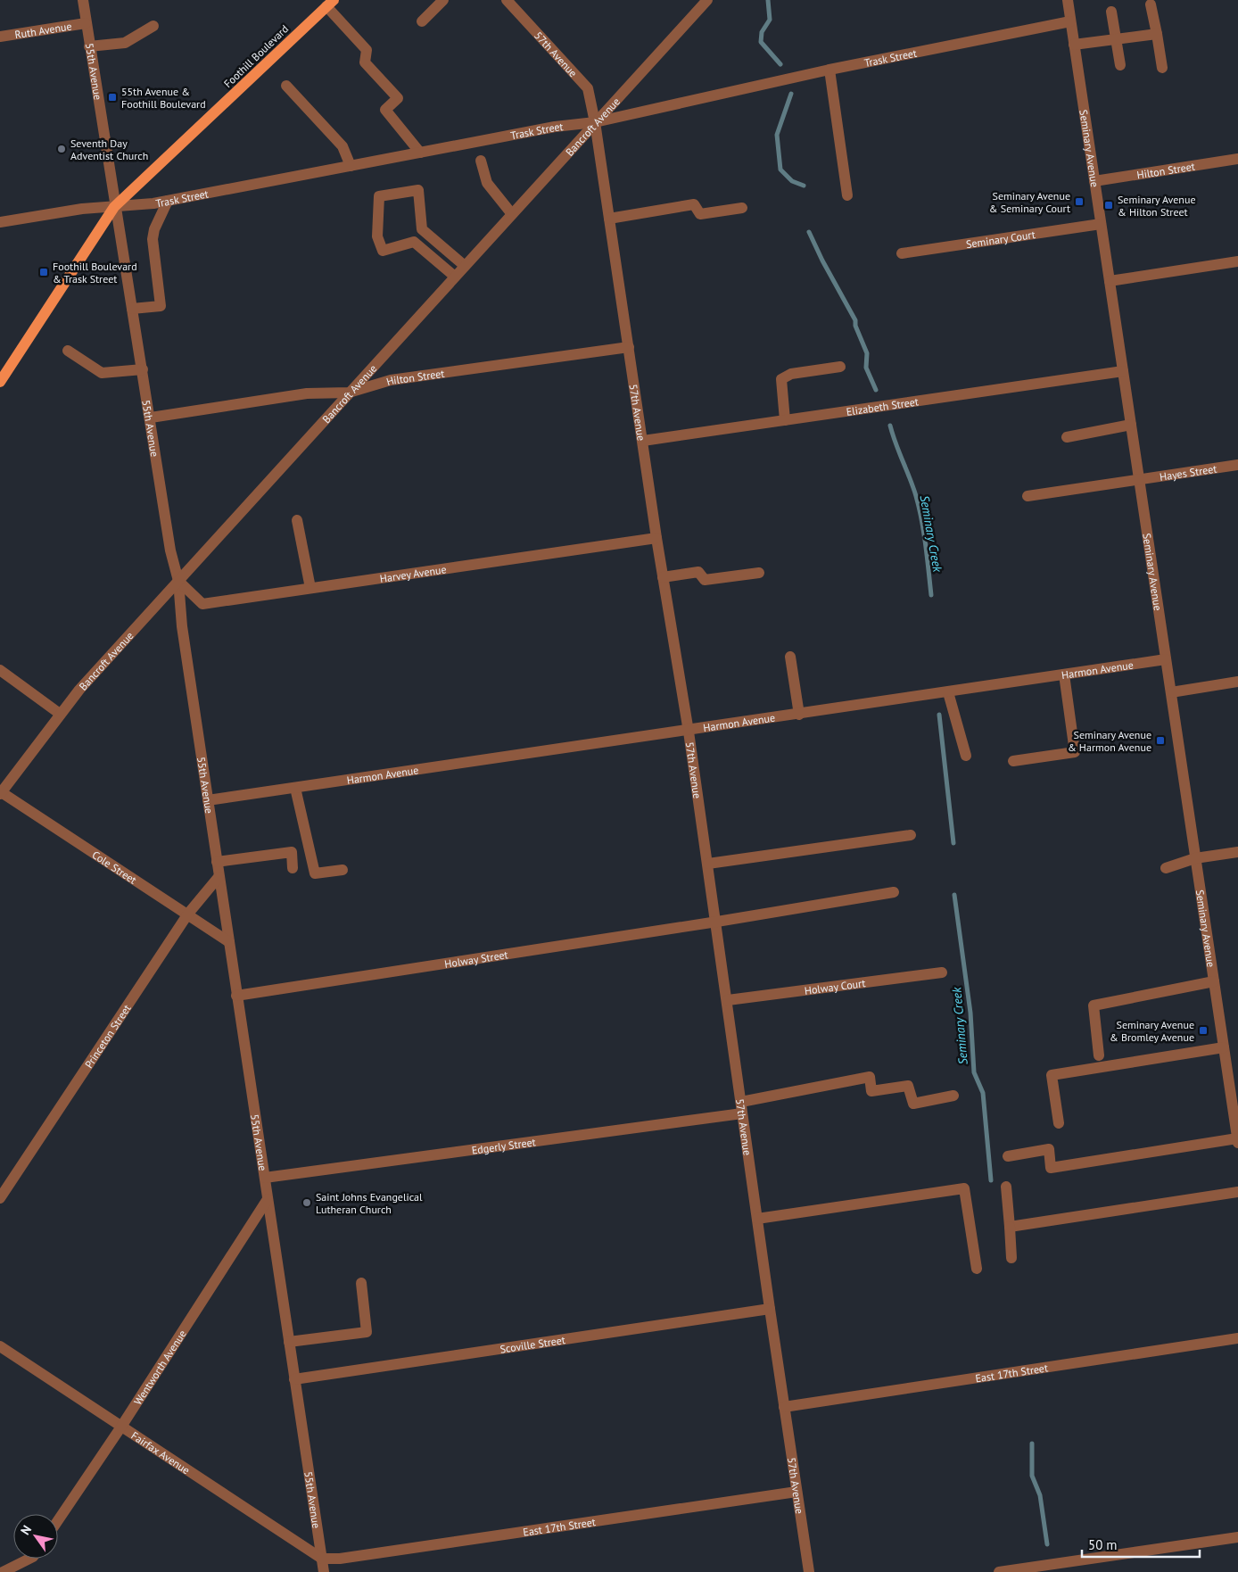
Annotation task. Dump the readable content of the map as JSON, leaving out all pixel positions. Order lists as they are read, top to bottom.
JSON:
{
  "streets": {
    "main road": ["Foothill Boulevard"],
    "street": [
      "Ruth Avenue",
      "57th Avenue",
      "Trask Street",
      "55th Avenue",
      "Bancroft Avenue",
      "Seminary Avenue",
      "Hilton Street",
      "Seminary Court",
      "Elizabeth Street",
      "Hayes Street",
      "Harvey Avenue",
      "Harmon Avenue",
      "Cole Street",
      "Holway Street",
      "Holway Court",
      "Princeton Street",
      "Edgerly Street",
      "Scoville Street",
      "Wentworth Avenue",
      "East 17th Street",
      "Fairfax Avenue"
    ]
  },
  "crossings": [
    ["Ruth Avenue", "55th Avenue"],
    ["57th Avenue", "Trask Street"],
    ["57th Avenue", "Bancroft Avenue"],
    ["57th Avenue", "Hilton Street"],
    ["57th Avenue", "Elizabeth Street"],
    ["57th Avenue", "Harvey Avenue"],
    ["57th Avenue", "Harmon Avenue"],
    ["57th Avenue", "Holway Street"],
    ["57th Avenue", "Holway Court"],
    ["57th Avenue", "Edgerly Street"],
    ["57th Avenue", "Scoville Street"],
    ["57th Avenue", "East 17th Street"],
    ["Foothill Boulevard", "Trask Street"],
    ["Foothill Boulevard", "55th Avenue"],
    ["Trask Street", "55th Avenue"],
    ["Trask Street", "Bancroft Avenue"],
    ["Trask Street", "Seminary Avenue"],
    ["55th Avenue", "Bancroft Avenue"],
    ["55th Avenue", "Hilton Street"],
    ["55th Avenue", "Harvey Avenue"],
    ["55th Avenue", "Harmon Avenue"],
    ["55th Avenue", "Cole Street"],
    ["55th Avenue", "Holway Street"],
    ["55th Avenue", "Princeton Street"],
    ["55th Avenue", "Edgerly Street"],
    ["55th Avenue", "Scoville Street"],
    ["55th Avenue", "Wentworth Avenue"],
    ["55th Avenue", "East 17th Street"],
    ["55th Avenue", "Fairfax Avenue"],
    ["Bancroft Avenue", "Hilton Street"],
    ["Bancroft Avenue", "Harvey Avenue"],
    ["Bancroft Avenue", "Cole Street"],
    ["Seminary Avenue", "Hilton Street"],
    ["Seminary Avenue", "Seminary Court"],
    ["Seminary Avenue", "Elizabeth Street"],
    ["Seminary Avenue", "Hayes Street"],
    ["Seminary Avenue", "Harmon Avenue"],
    ["Cole Street", "Princeton Street"],
    ["Wentworth Avenue", "Fairfax Avenue"],
    ["East 17th Street", "Fairfax Avenue"]
  ],
  "water": ["Seminary Creek"],
  "places": {
    "transit": [
      "55th Avenue & Foothill Boulevard",
      "Seminary Avenue & Seminary Court",
      "Seminary Avenue & Hilton Street",
      "Foothill Boulevard & Trask Street",
      "Seminary Avenue & Harmon Avenue",
      "Seminary Avenue & Bromley Avenue"
    ],
    "other": ["Seventh Day Adventist Church", "Saint Johns Evangelical Lutheran Church"]
  },
  "scale_bar": "50 m",
  "north": "top left"
}
